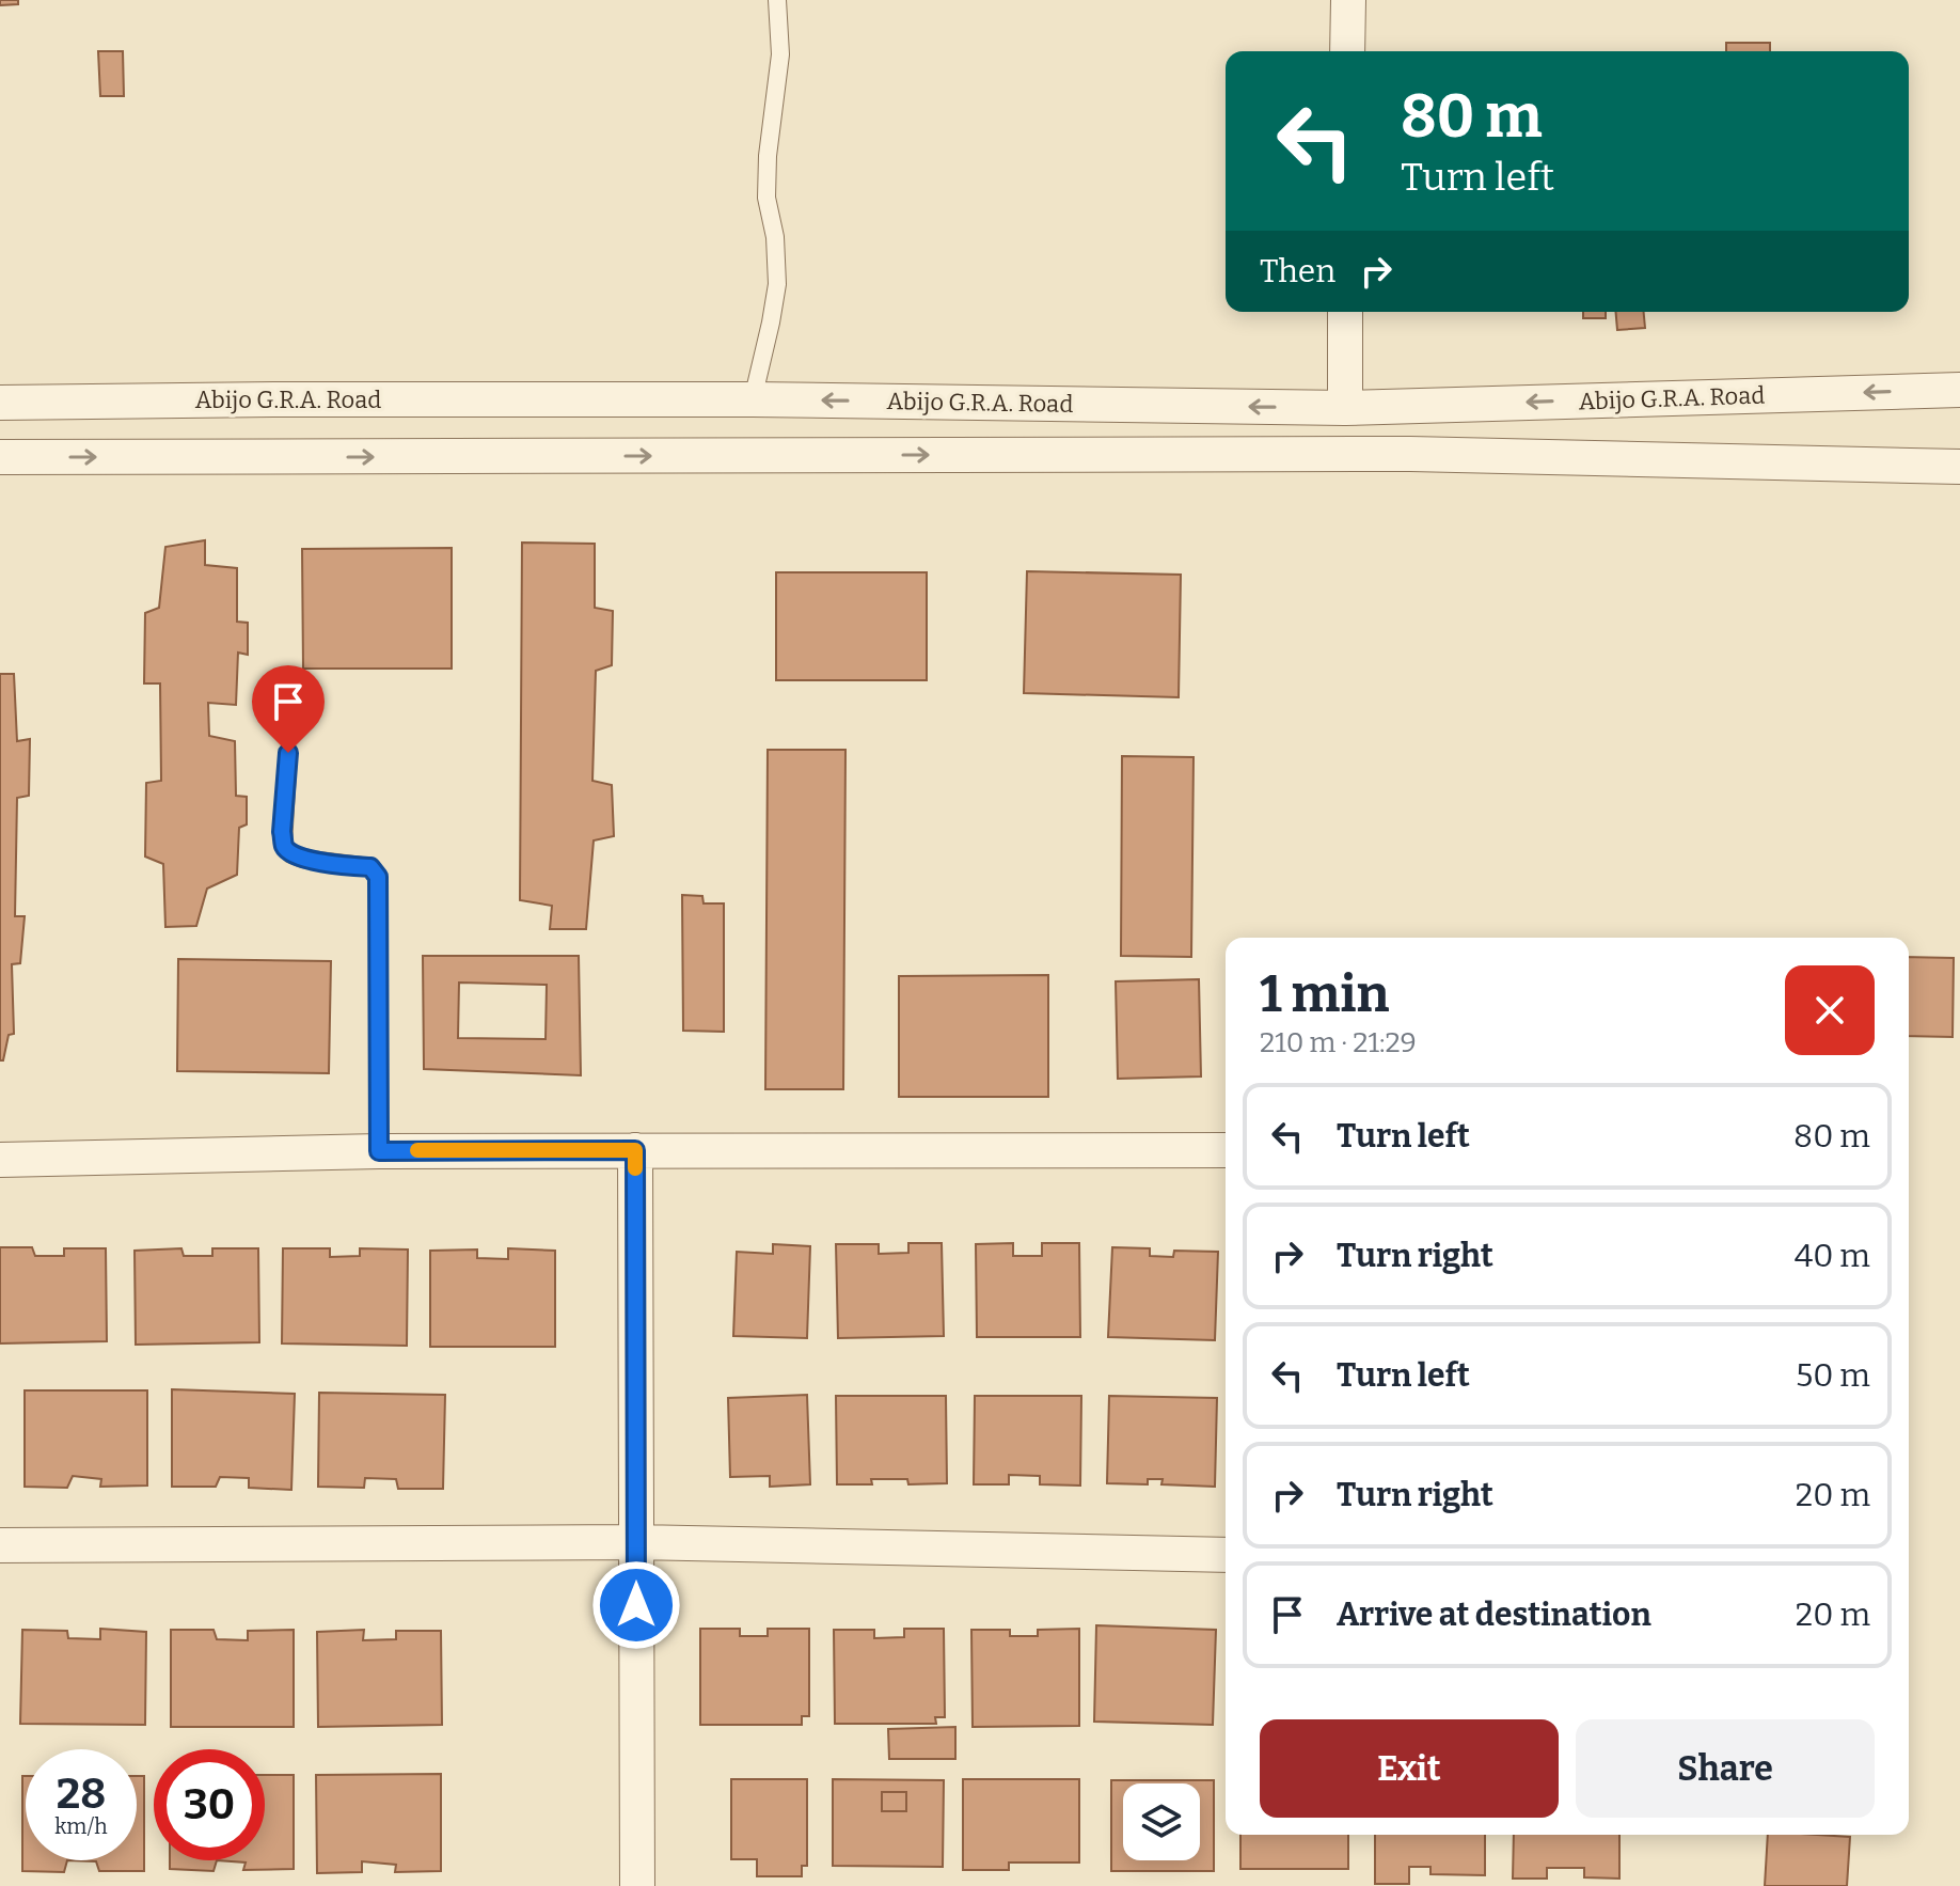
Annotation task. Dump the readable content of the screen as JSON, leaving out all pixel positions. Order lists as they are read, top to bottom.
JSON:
{
  "streets": {
    "street": ["Abijo G.R.A. Road"]
  },
  "page": {
    "turn": ["80 m", "Turn left"],
    "then": "Then",
    "heading": ["1 min", "210 m · 21:29"],
    "list": [
      {
        "name": "Turn left",
        "value": "80 m"
      },
      {
        "name": "Turn right",
        "value": "40 m"
      },
      {
        "name": "Turn left",
        "value": "50 m"
      },
      {
        "name": "Turn right",
        "value": "20 m"
      },
      {
        "name": "Arrive at destination",
        "value": "20 m"
      }
    ],
    "buttons": ["Exit", "Share"],
    "speed": "28 km/h",
    "limit": "30"
  }
}
